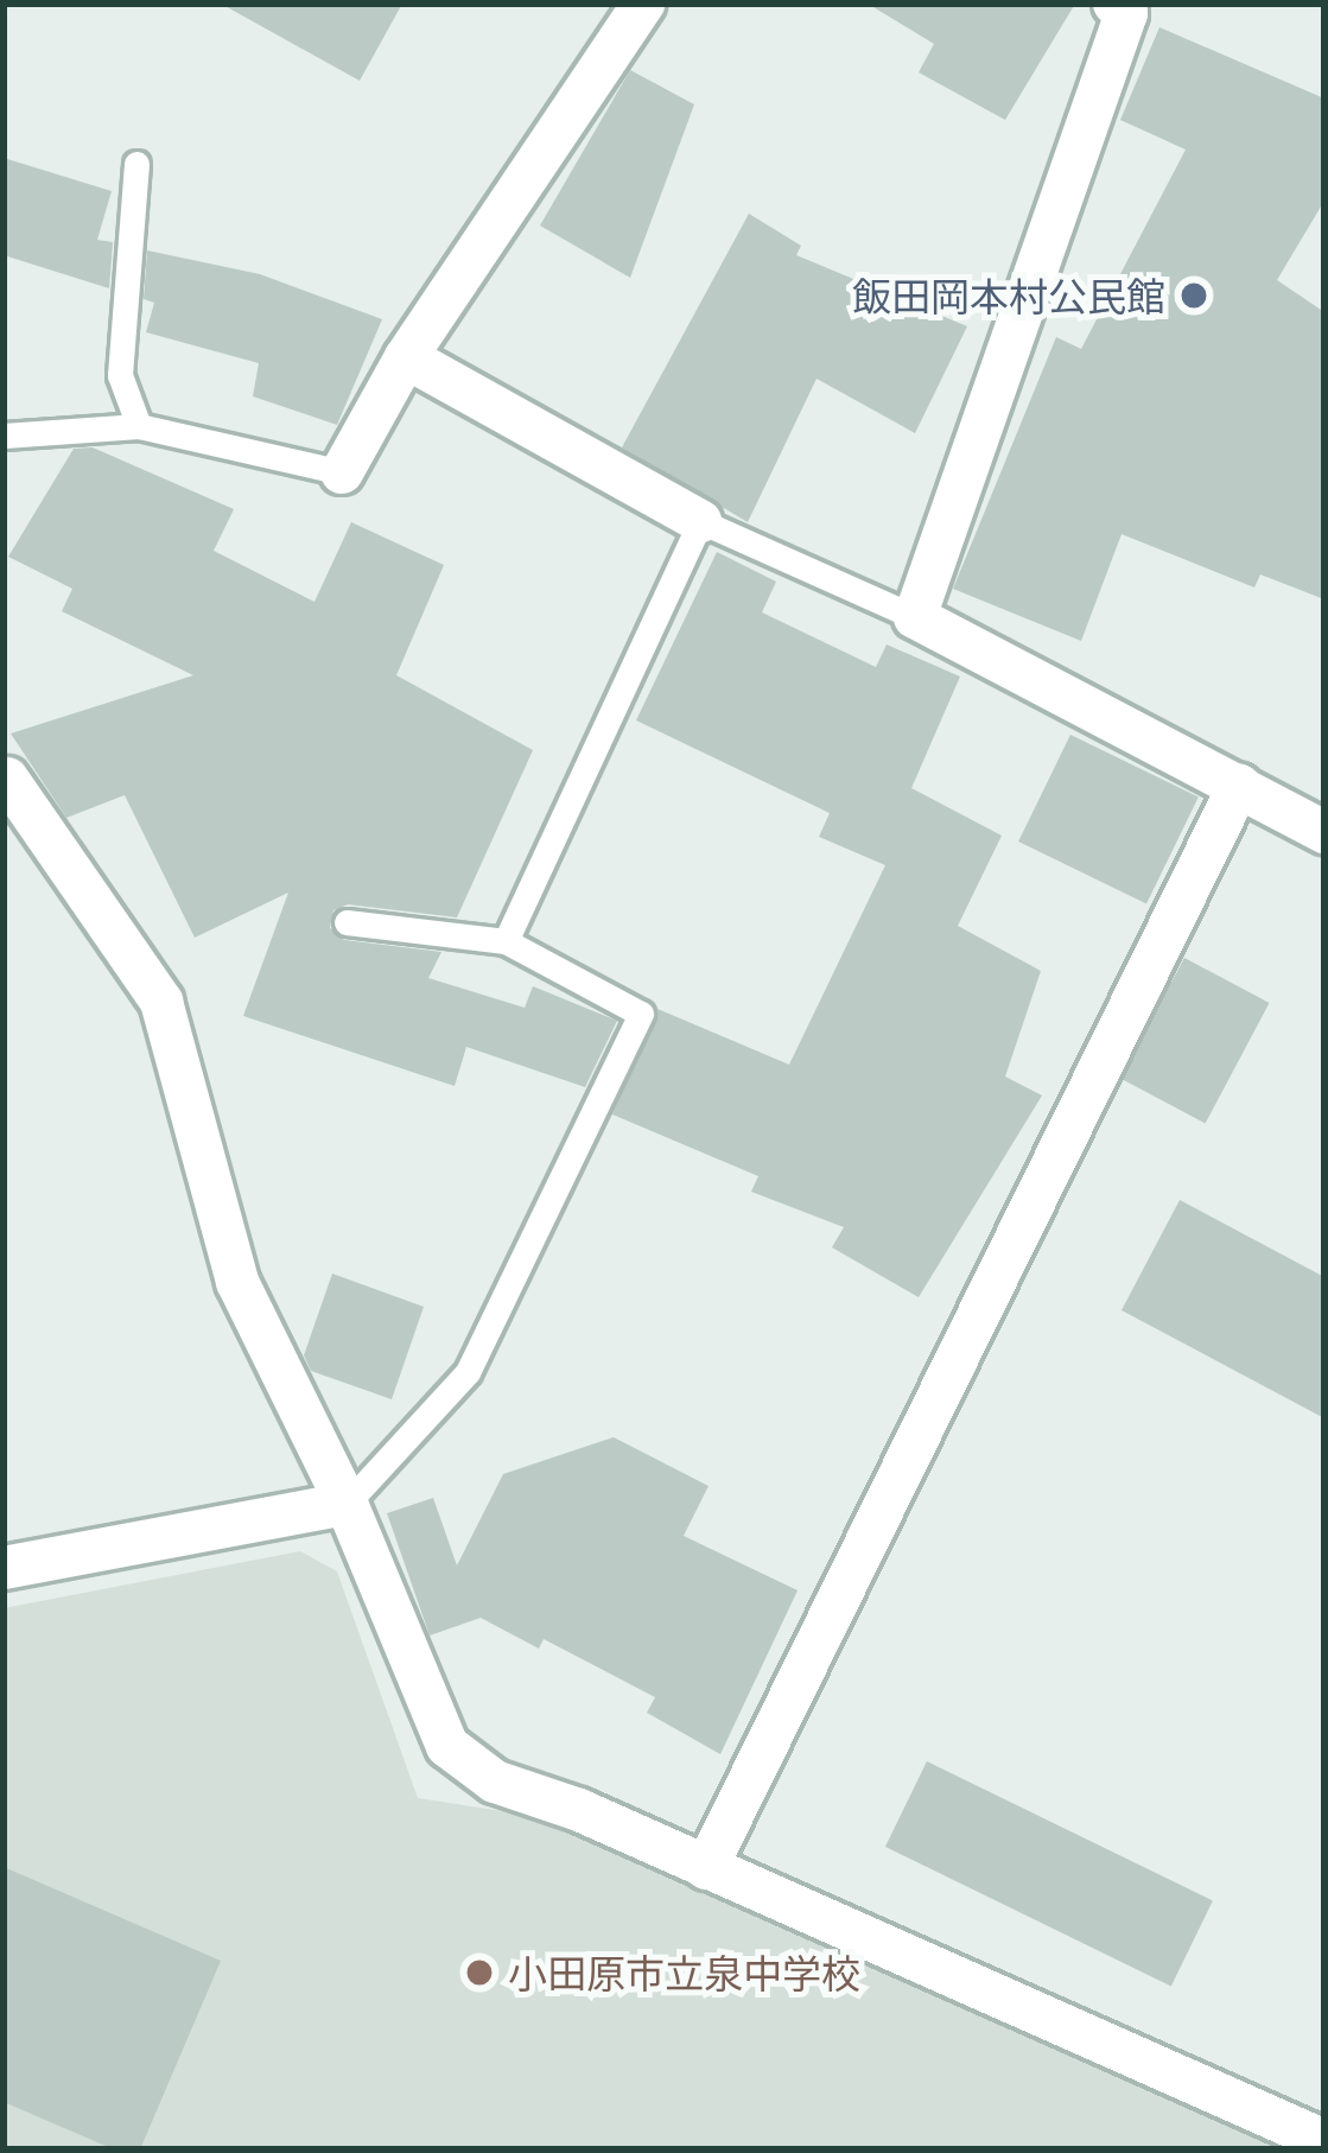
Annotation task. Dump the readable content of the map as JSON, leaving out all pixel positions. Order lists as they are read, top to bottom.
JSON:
{
  "places": ["飯田岡本村公民館", "小田原市立泉中学校"]
}
